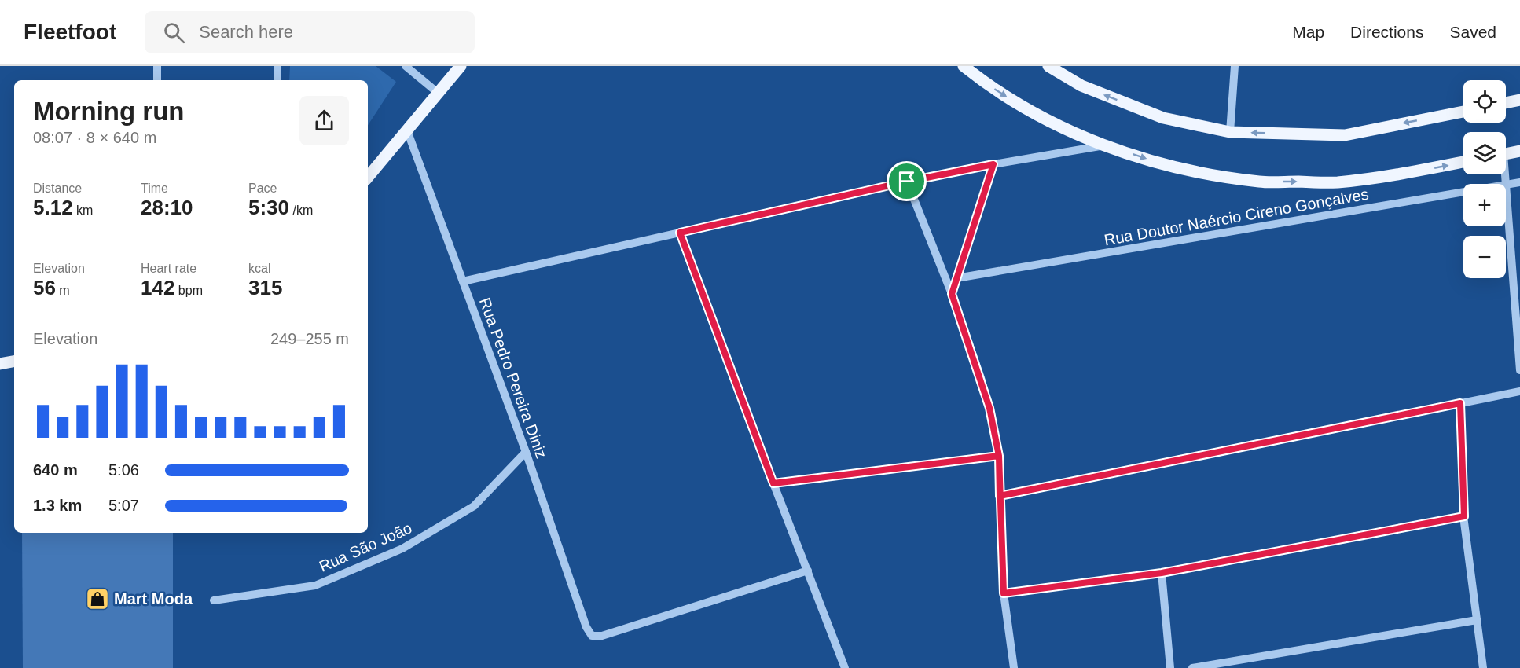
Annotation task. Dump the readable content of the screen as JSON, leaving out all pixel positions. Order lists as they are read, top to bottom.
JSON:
{
  "streets": {
    "street": ["Rua Doutor Naércio Cireno Gonçalves", "Rua Pedro Pereira Diniz", "Rua São João"]
  },
  "crossings": [
    ["Rua Pedro Pereira Diniz", "Rua São João"]
  ],
  "places": {
    "shop": ["Mart Moda"]
  },
  "page": {
    "header": "Fleetfoot",
    "search": "Search here",
    "nav": ["Map", "Directions", "Saved"],
    "map_buttons": ["+", "−"],
    "heading": ["Morning run", "08:07 · 8 × 640 m"],
    "stats": [
      ["Distance", "5.12 km"],
      ["Time", "28:10"],
      ["Pace", "5:30 /km"],
      ["Elevation", "56 m"],
      ["Heart rate", "142 bpm"],
      ["kcal", "315"]
    ],
    "chart": ["Elevation", "249–255 m"],
    "list": [
      {
        "name": "640 m",
        "note": "5:06"
      },
      {
        "name": "1.3 km",
        "note": "5:07"
      }
    ]
  }
}
